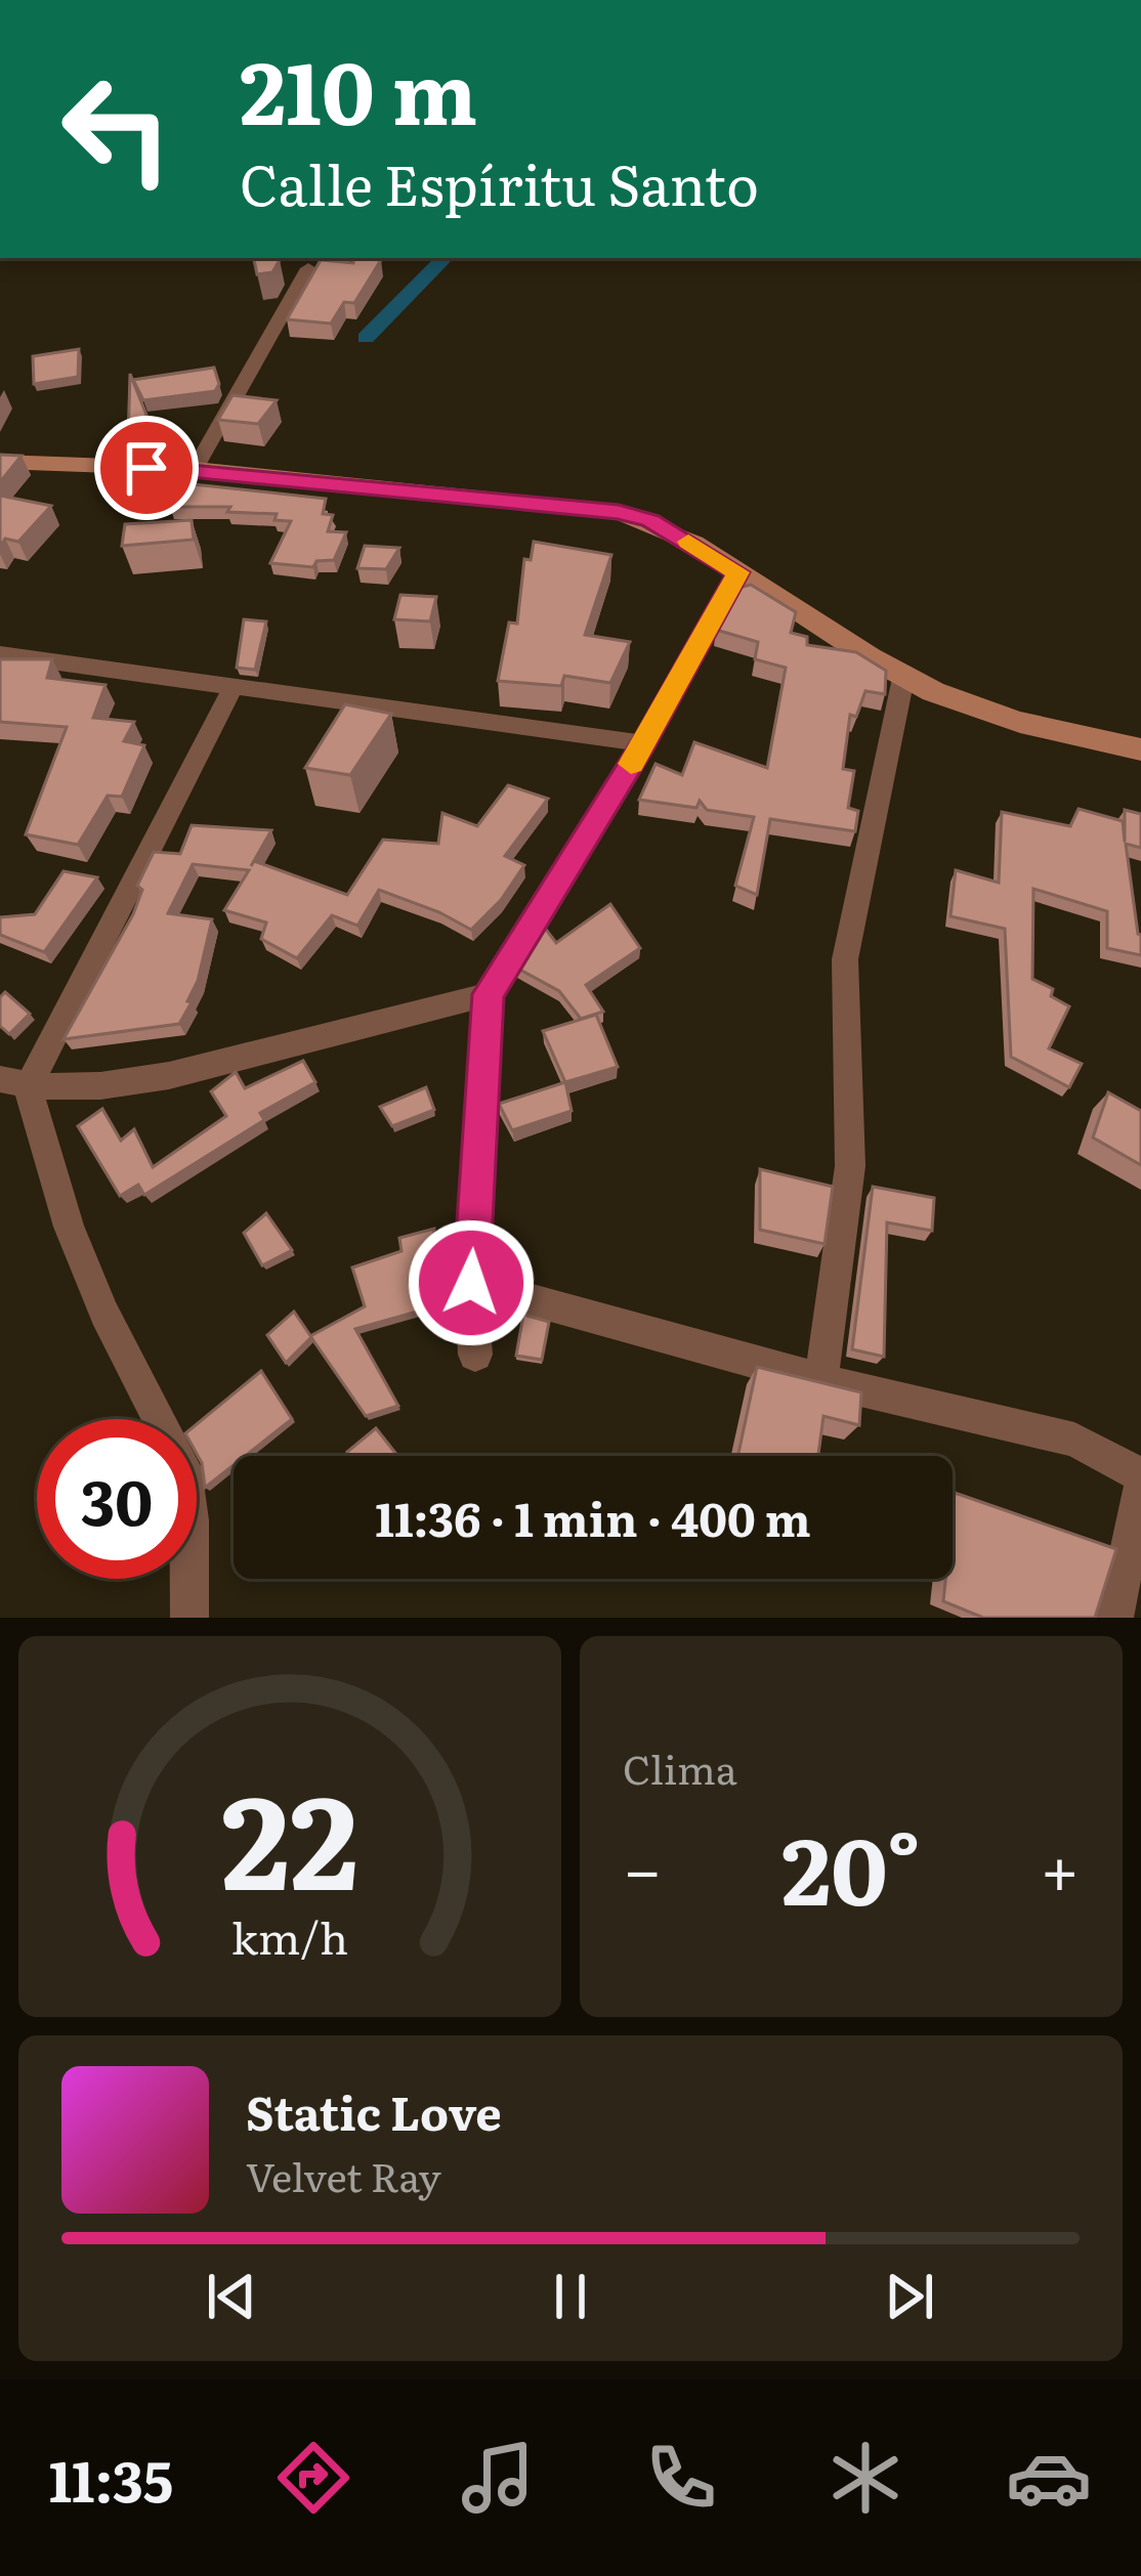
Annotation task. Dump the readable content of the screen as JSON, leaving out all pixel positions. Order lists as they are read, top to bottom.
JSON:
{
  "page": {
    "turn": ["210 m", "Calle Espíritu Santo"],
    "limit": "30",
    "trip": "11:36 · 1 min · 400 m",
    "tile": "Clima",
    "heat": ["−", "20°", "+"],
    "song": ["Static Love", "Velvet Ray"],
    "tabs": "11:35",
    "gauge": ["22", "km/h"]
  }
}
